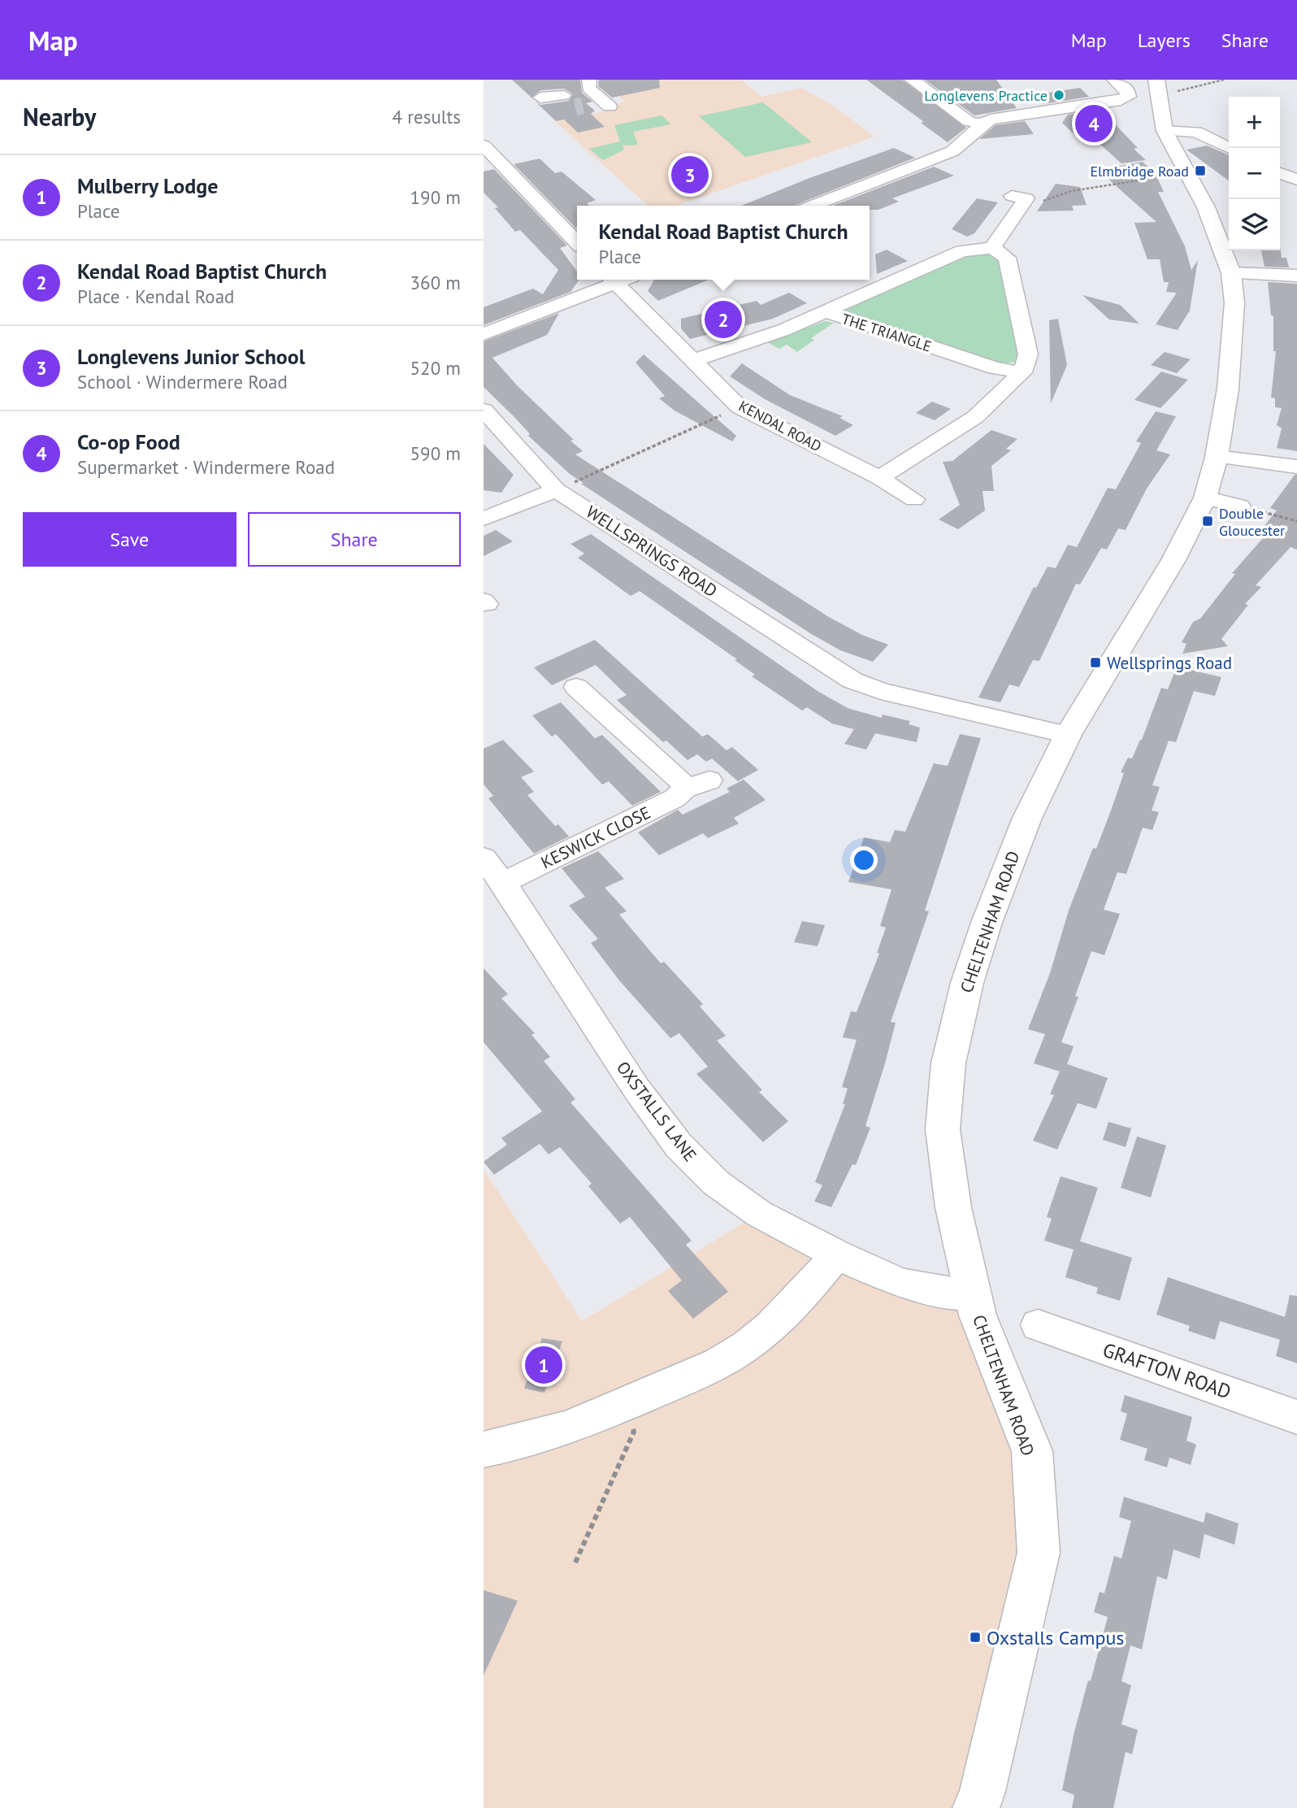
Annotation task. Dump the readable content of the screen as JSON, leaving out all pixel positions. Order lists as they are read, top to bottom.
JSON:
{
  "streets": {
    "main road": ["CHELTENHAM ROAD"],
    "street": [
      "THE TRIANGLE",
      "KENDAL ROAD",
      "WELLSPRINGS ROAD",
      "KESWICK CLOSE",
      "OXSTALLS LANE",
      "GRAFTON ROAD"
    ]
  },
  "crossings": [
    ["WELLSPRINGS ROAD", "CHELTENHAM ROAD"],
    ["KESWICK CLOSE", "OXSTALLS LANE"],
    ["CHELTENHAM ROAD", "OXSTALLS LANE"]
  ],
  "places": {
    "other": ["Longlevens Practice"],
    "transit": [
      "Elmbridge Road",
      "Double Gloucester",
      "Wellsprings Road",
      "Oxstalls Campus"
    ]
  },
  "page": {
    "header": "Map",
    "nav": ["Map", "Layers", "Share"],
    "heading": ["Nearby", "4 results"],
    "map_buttons": ["+", "−"],
    "pins": [
      "4",
      "3",
      "2",
      "1"
    ],
    "list": [
      {
        "mark": "1",
        "name": "Mulberry Lodge",
        "note": "Place",
        "value": "190 m"
      },
      {
        "mark": "2",
        "name": "Kendal Road Baptist Church",
        "note": "Place · Kendal Road",
        "value": "360 m"
      },
      {
        "mark": "3",
        "name": "Longlevens Junior School",
        "note": "School · Windermere Road",
        "value": "520 m"
      },
      {
        "mark": "4",
        "name": "Co-op Food",
        "note": "Supermarket · Windermere Road",
        "value": "590 m"
      }
    ],
    "popup": ["Kendal Road Baptist Church", "Place"],
    "buttons": ["Save", "Share"]
  }
}
